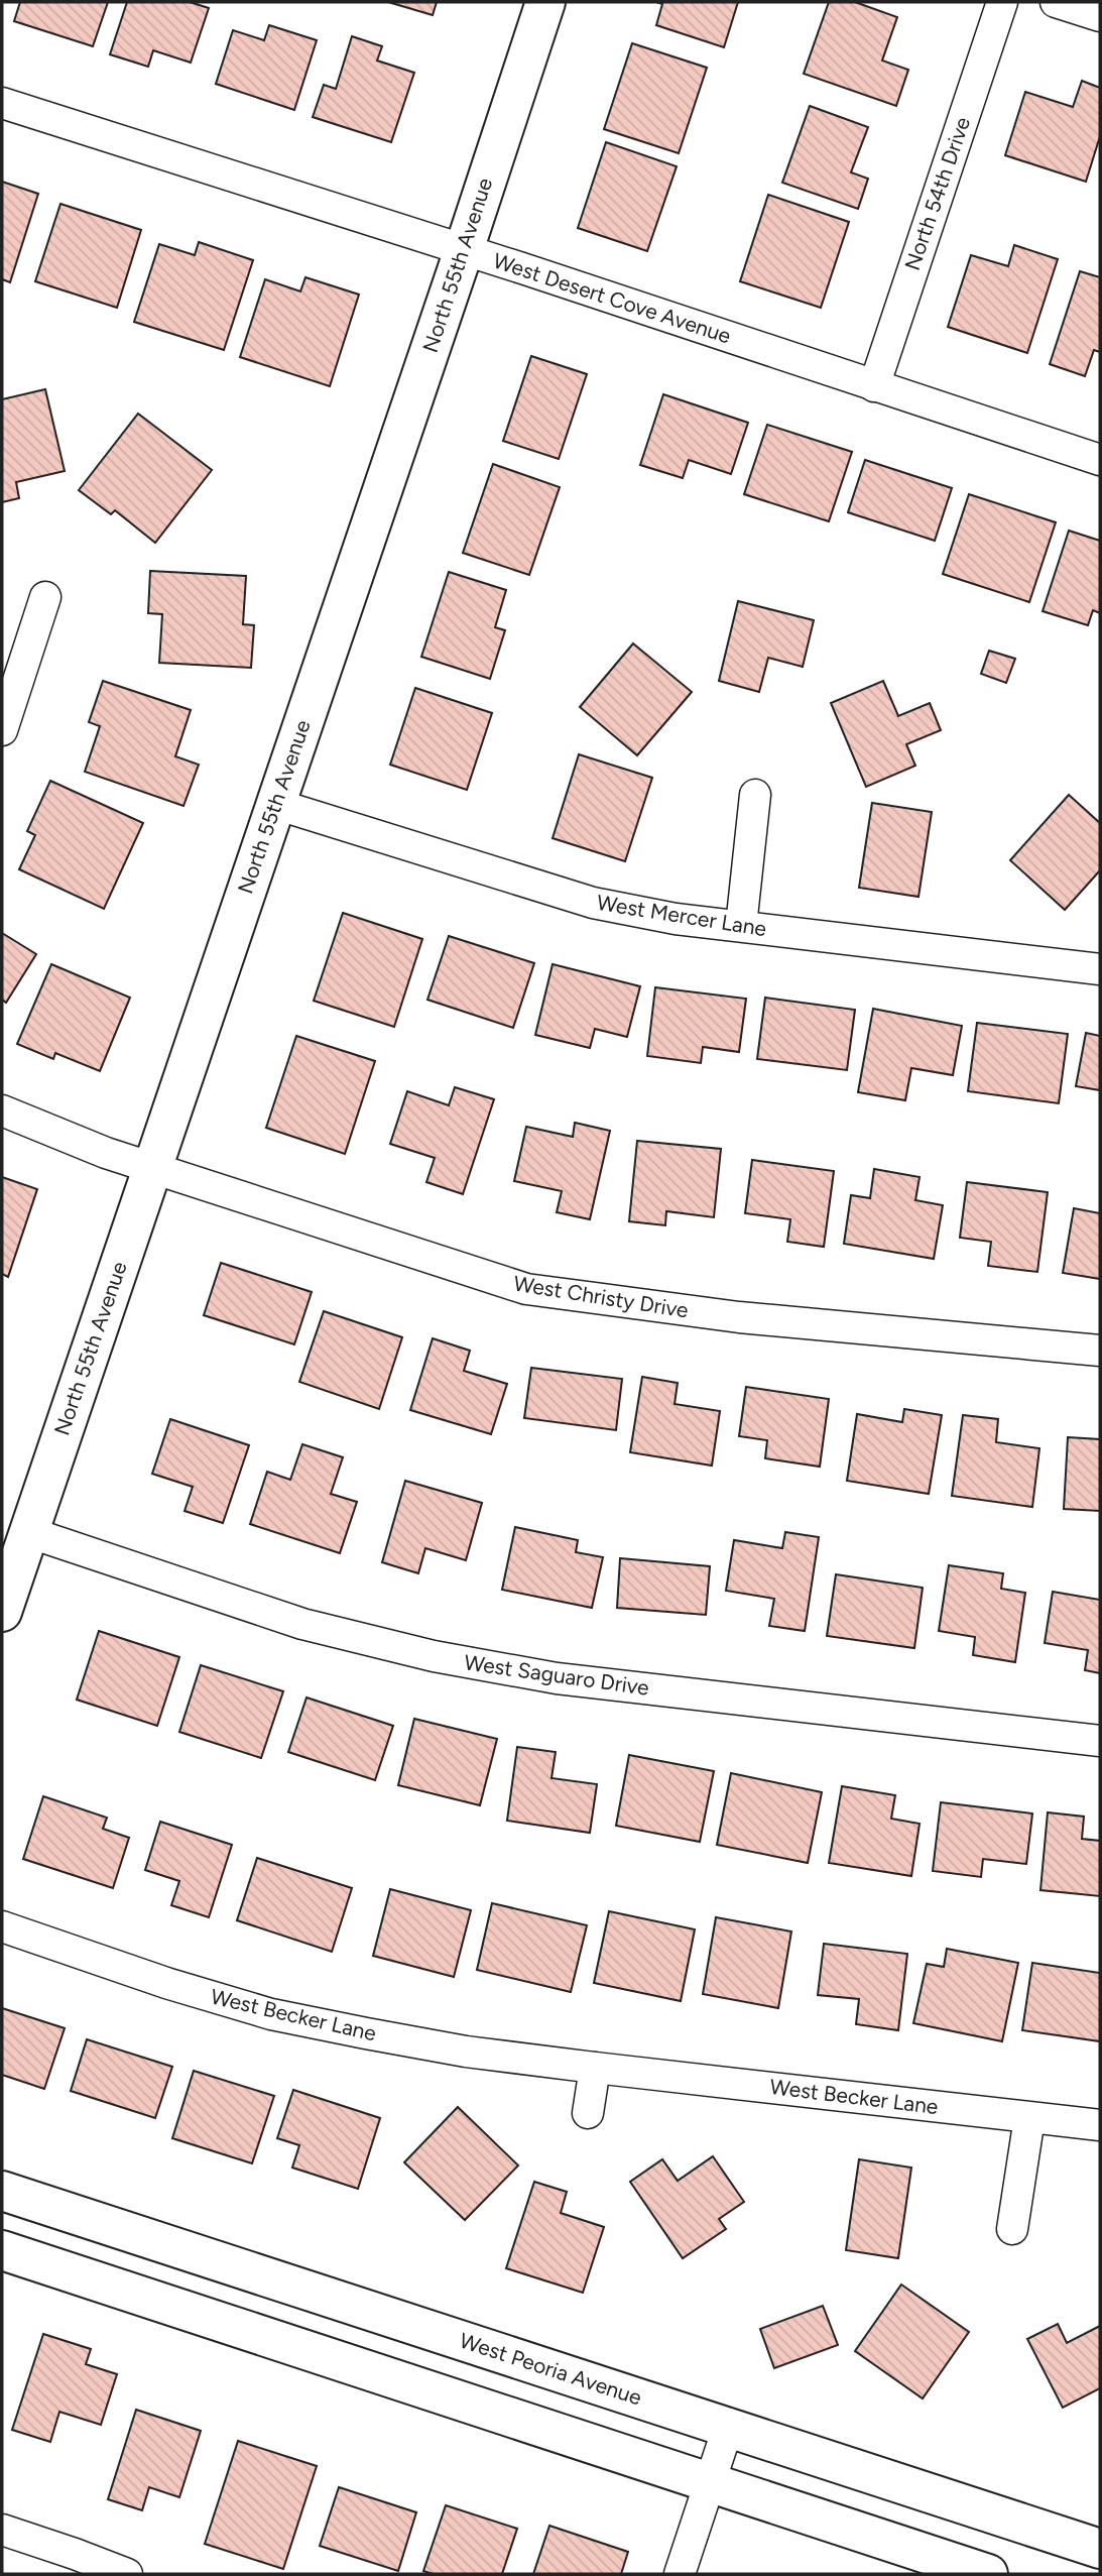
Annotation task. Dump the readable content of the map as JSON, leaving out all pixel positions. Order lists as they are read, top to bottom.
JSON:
{
  "streets": {
    "main road": ["North 55th Avenue", "West Peoria Avenue"],
    "street": [
      "North 54th Drive",
      "West Desert Cove Avenue",
      "West Mercer Lane",
      "West Christy Drive",
      "West Saguaro Drive",
      "West Becker Lane"
    ]
  },
  "crossings": [
    ["North 54th Drive", "West Desert Cove Avenue"],
    ["North 55th Avenue", "West Desert Cove Avenue"],
    ["North 55th Avenue", "West Mercer Lane"],
    ["North 55th Avenue", "West Christy Drive"],
    ["North 55th Avenue", "West Saguaro Drive"]
  ]
}
